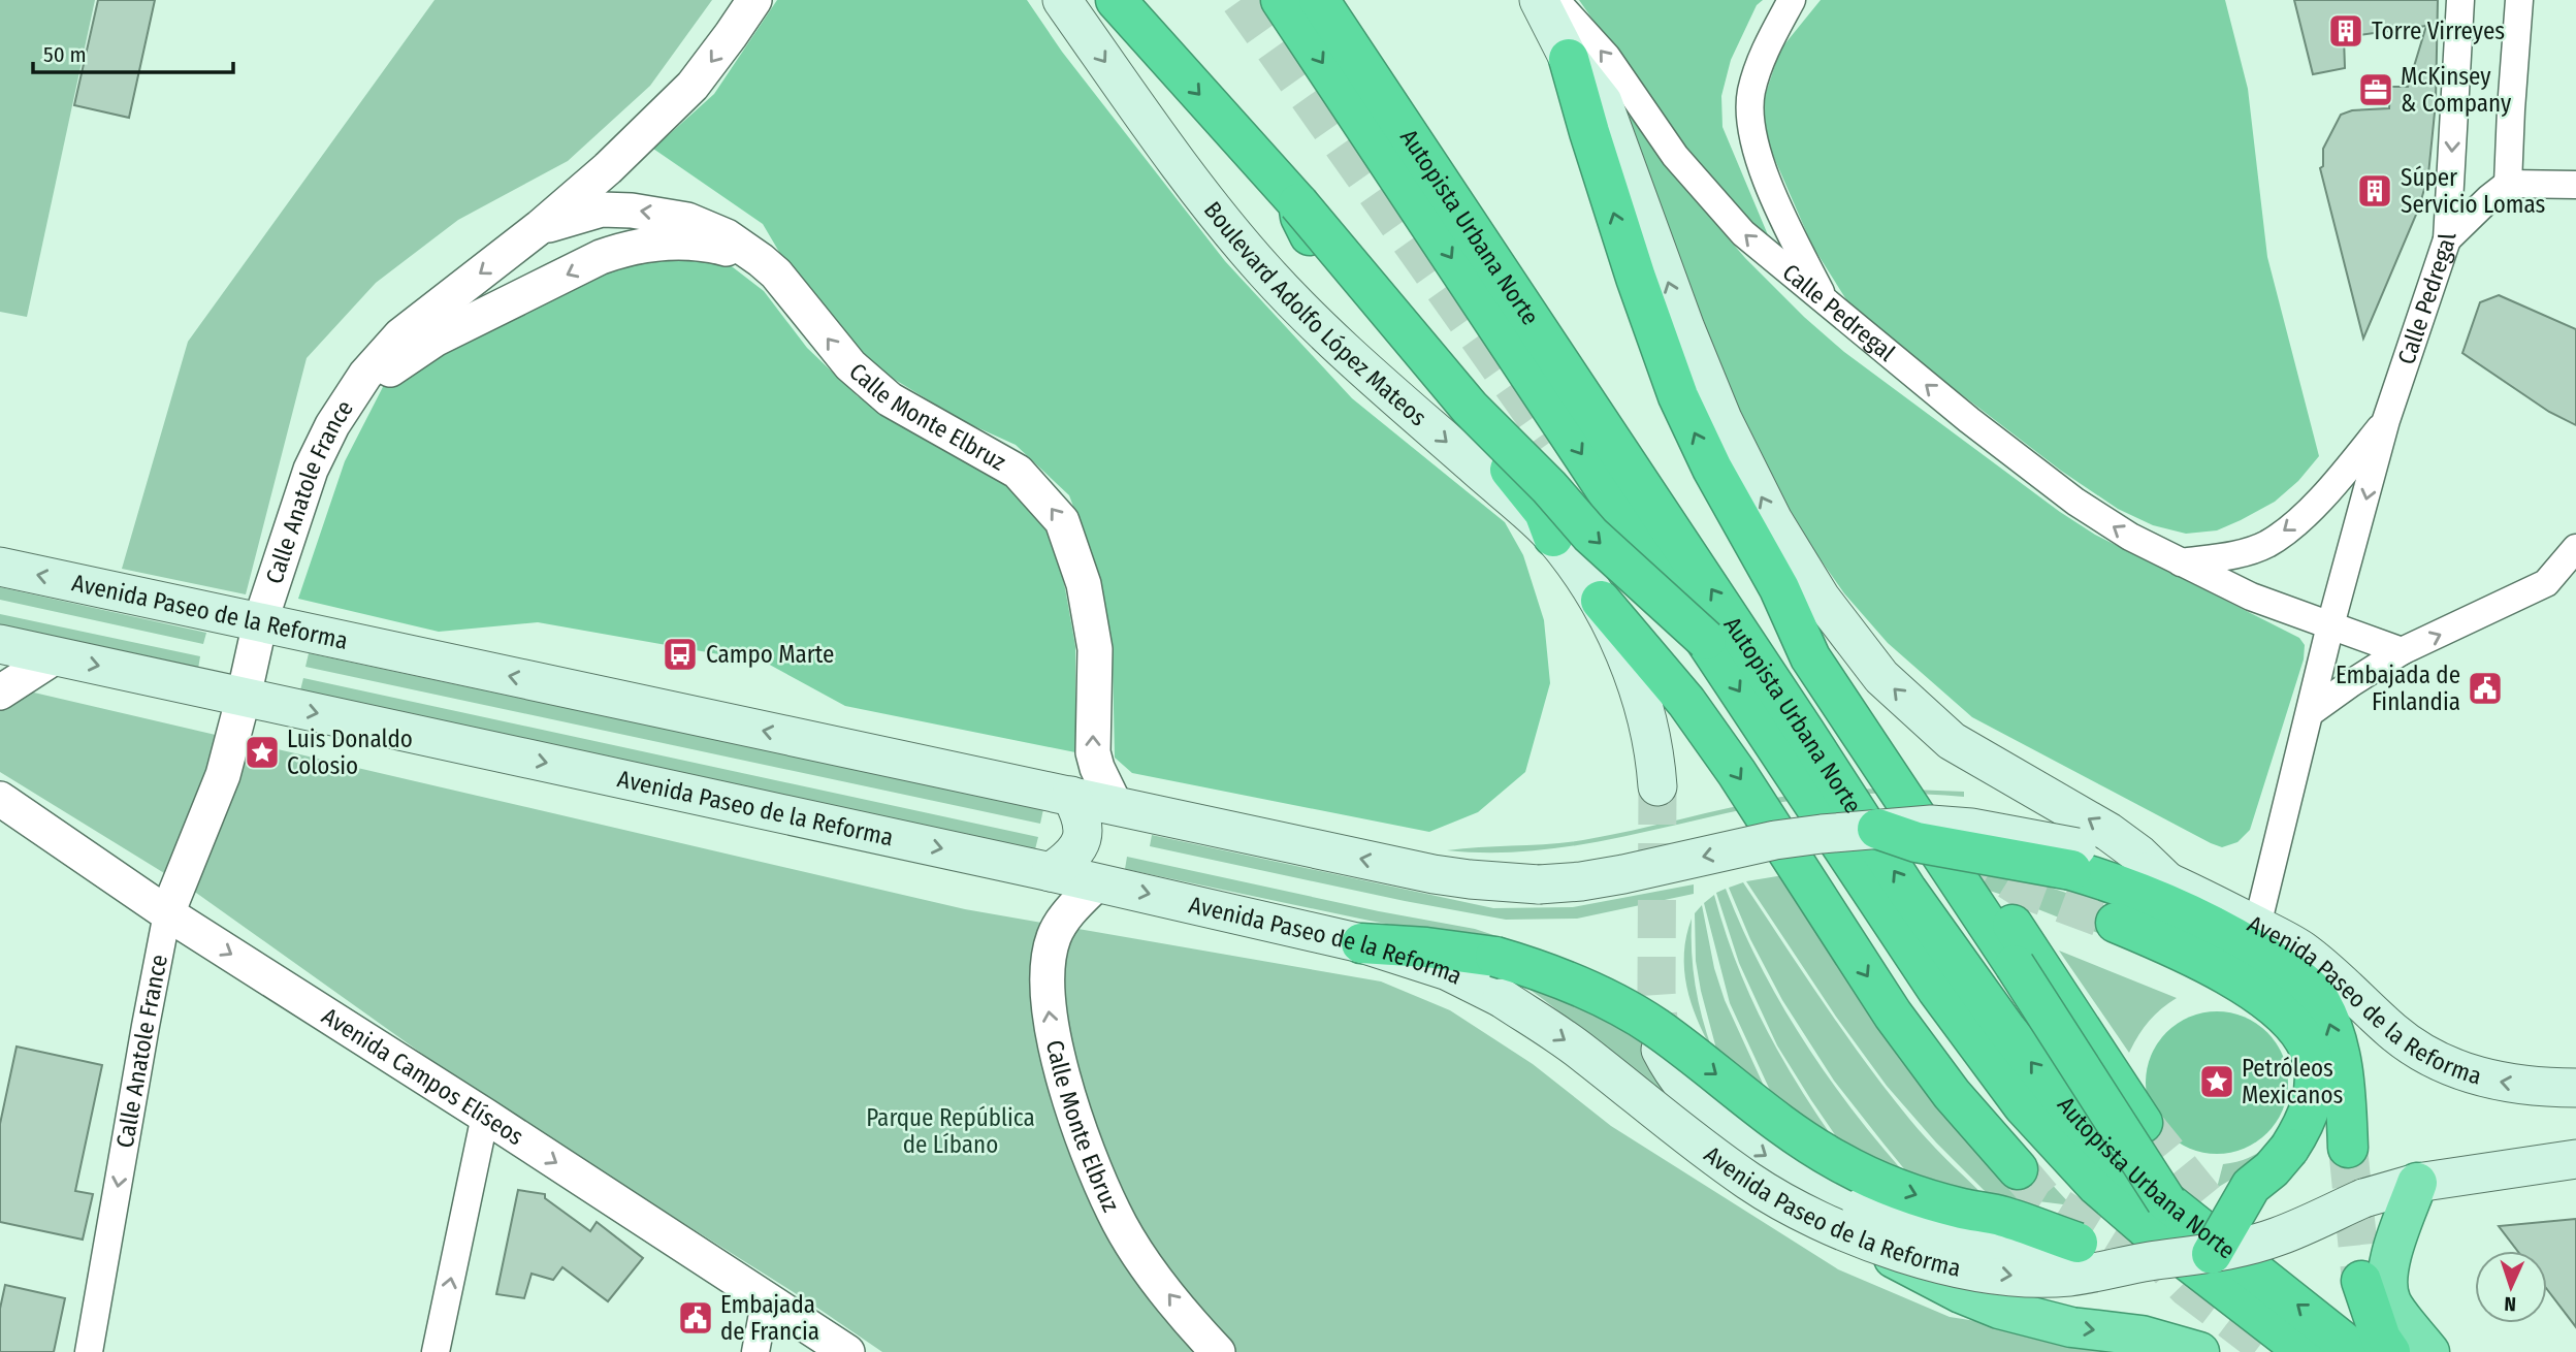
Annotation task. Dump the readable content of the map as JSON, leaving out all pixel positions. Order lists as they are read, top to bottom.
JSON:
{
  "streets": {
    "highway": ["Autopista Urbana Norte"],
    "main road": ["Boulevard Adolfo López Mateos", "Avenida Paseo de la Reforma"],
    "street": [
      "Calle Pedregal",
      "Calle Monte Elbruz",
      "Calle Anatole France",
      "Avenida Campos Elíseos"
    ]
  },
  "crossings": [
    ["Calle Pedregal", "Avenida Paseo de la Reforma"],
    ["Calle Monte Elbruz", "Calle Anatole France"],
    ["Calle Monte Elbruz", "Avenida Paseo de la Reforma"],
    ["Calle Anatole France", "Avenida Paseo de la Reforma"],
    ["Calle Anatole France", "Avenida Campos Elíseos"]
  ],
  "one_way": ["Calle Monte Elbruz", "Calle Anatole France", "Avenida Campos Elíseos"],
  "parks": ["Parque República de Líbano"],
  "places": {
    "building": ["Torre Virreyes", "Súper Servicio Lomas"],
    "office": ["McKinsey & Company"],
    "bus stop": ["Campo Marte"],
    "public building": ["Embajada de Finlandia", "Embajada de Francia"],
    "place": ["Luis Donaldo Colosio", "Petróleos Mexicanos"]
  },
  "scale_bar": "50 m",
  "north": "bottom"
}
